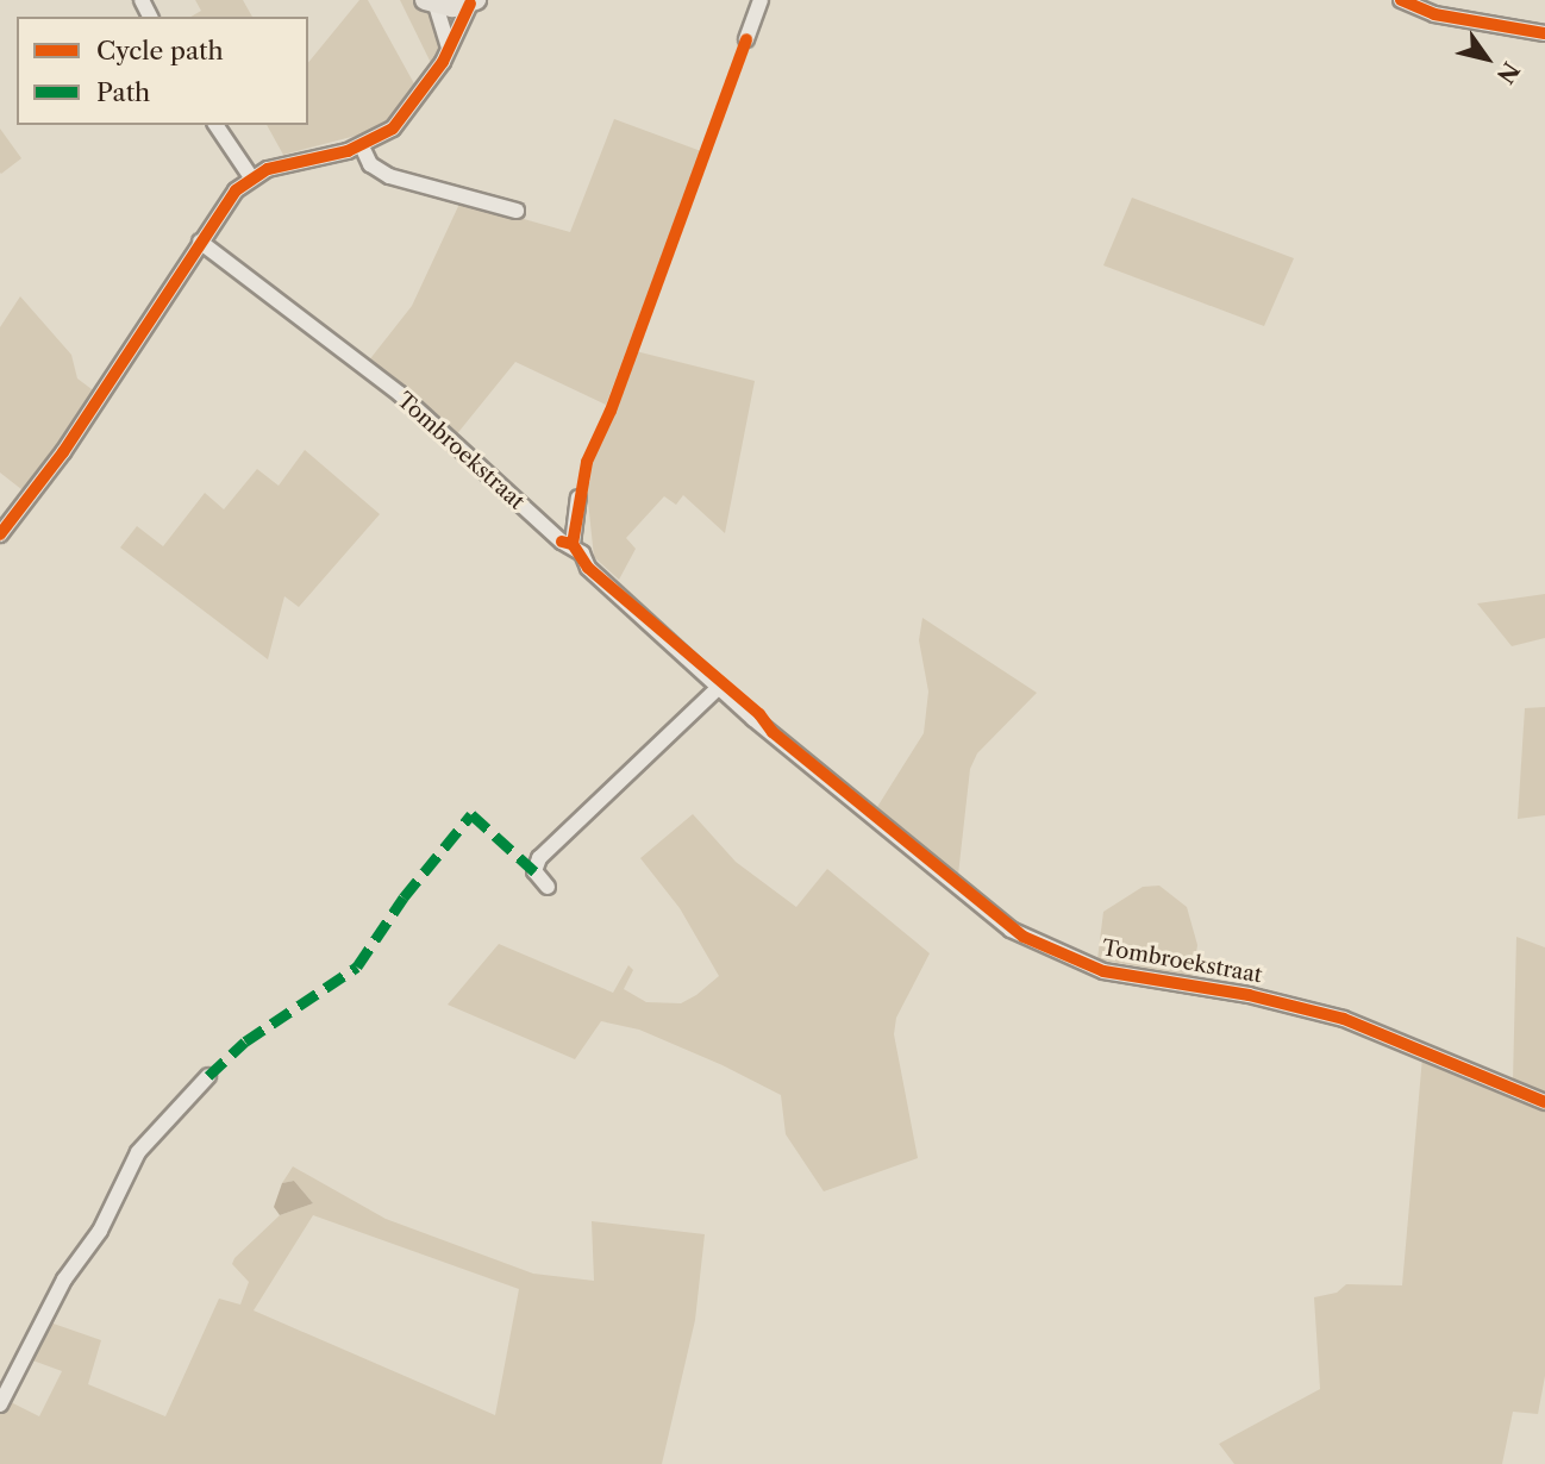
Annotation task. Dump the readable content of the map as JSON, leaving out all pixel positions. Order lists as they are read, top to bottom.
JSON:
{
  "streets": {
    "street": ["Tombroekstraat"]
  },
  "legend": ["Cycle path", "Path"],
  "north": "bottom right"
}
